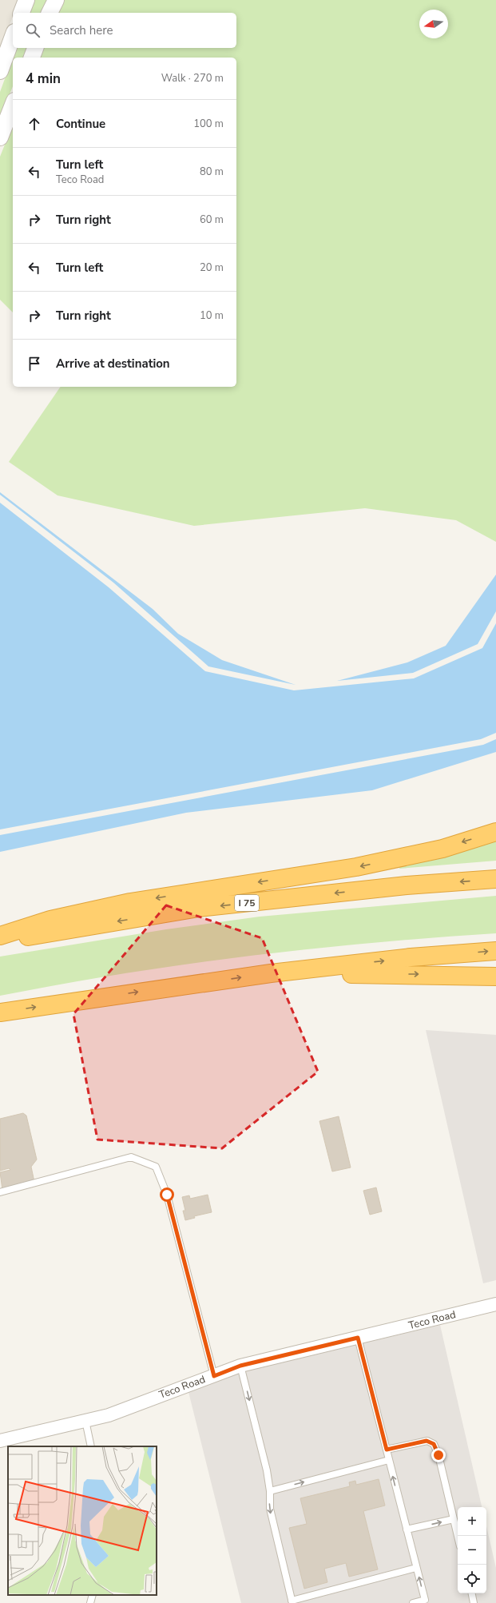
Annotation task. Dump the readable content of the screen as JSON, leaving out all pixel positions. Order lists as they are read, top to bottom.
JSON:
{
  "streets": {
    "highway": ["I 75"],
    "street": ["Teco Road"]
  },
  "north": "left",
  "page": {
    "search": "Search here",
    "heading": ["4 min", "Walk · 270 m"],
    "list": [
      ["Continue", "100 m"],
      ["Turn left", "Teco Road", "80 m"],
      ["Turn right", "60 m"],
      ["Turn left", "20 m"],
      ["Turn right", "10 m"],
      "Arrive at destination"
    ],
    "map_buttons": ["+", "−"]
  }
}
